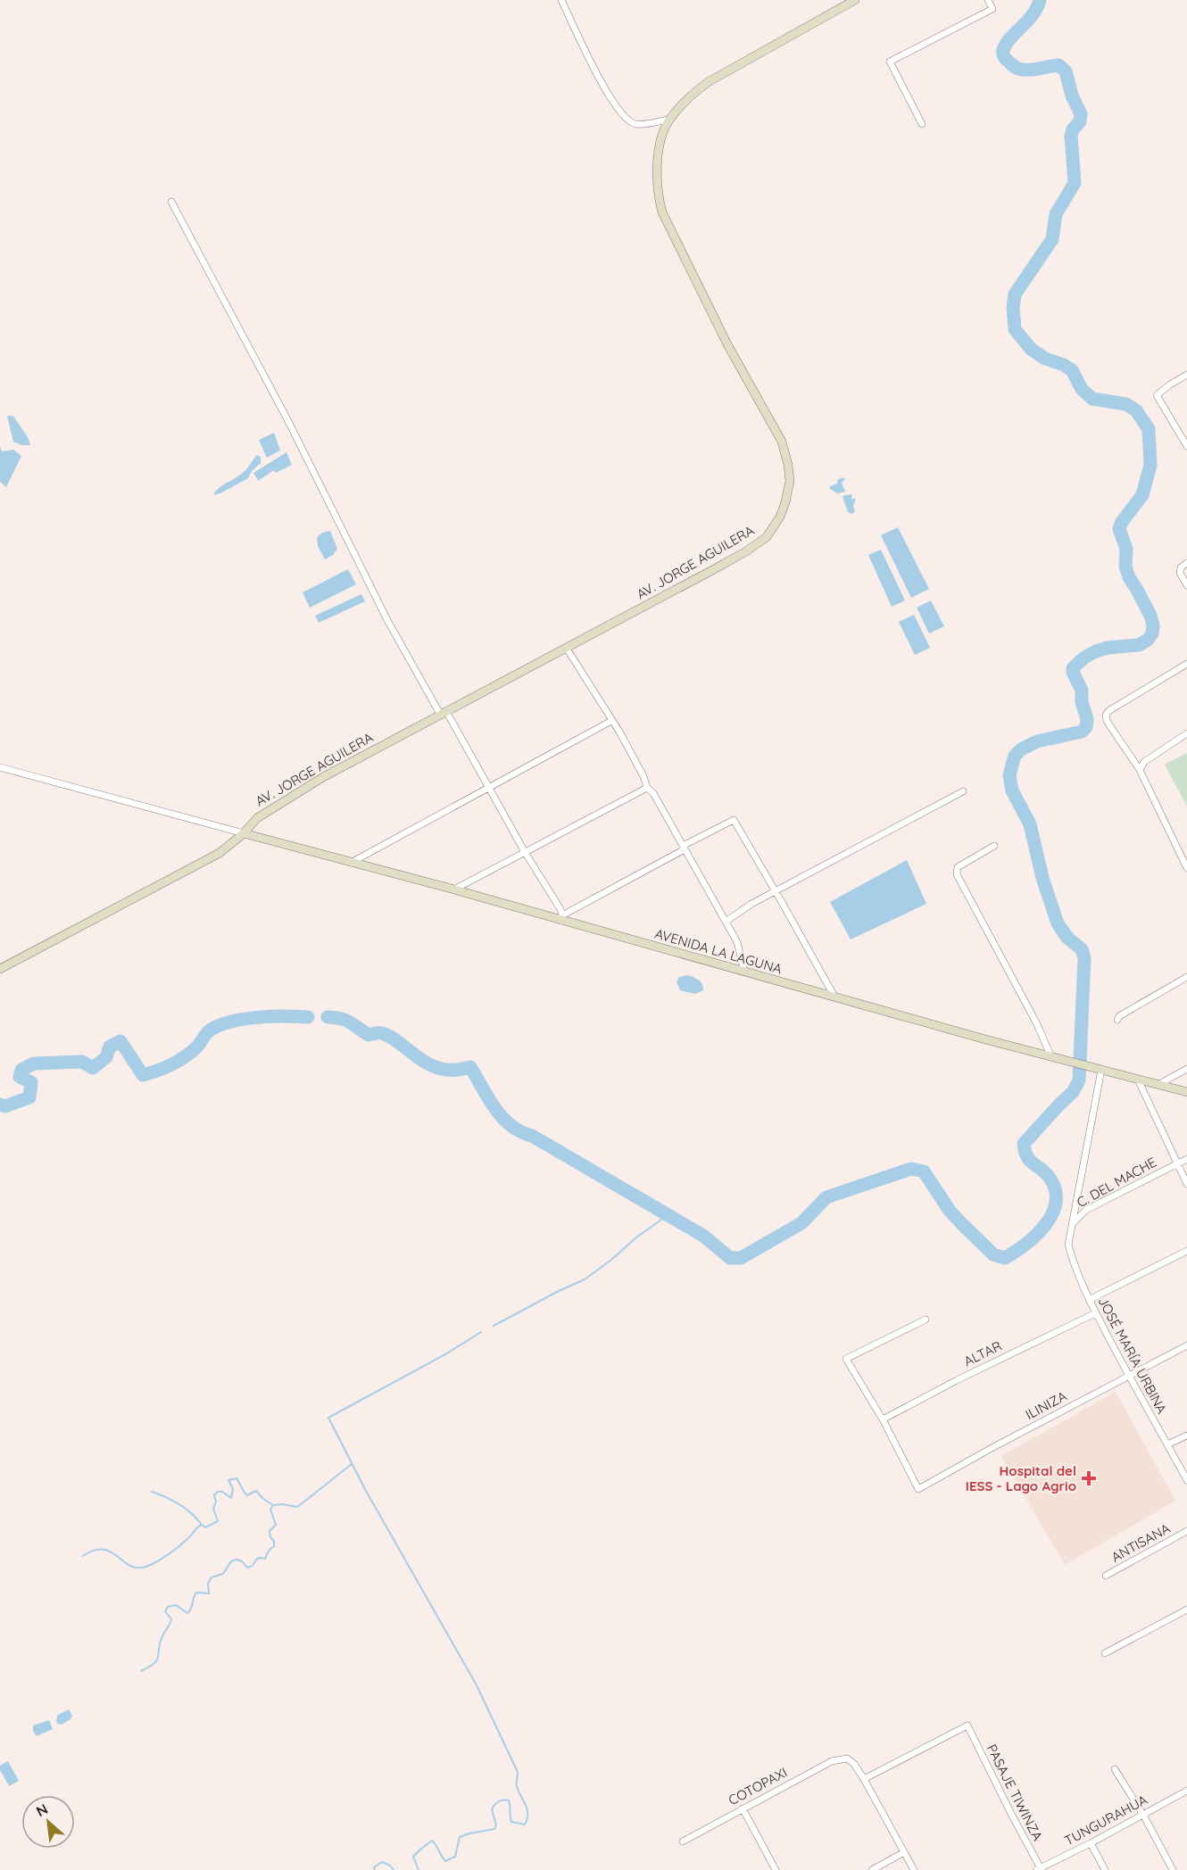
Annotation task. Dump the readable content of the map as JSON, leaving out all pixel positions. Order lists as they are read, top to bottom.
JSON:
{
  "streets": {
    "street": [
      "AV. JORGE AGUILERA",
      "AVENIDA LA LAGUNA",
      "C. DEL MACHE",
      "ALTAR",
      "JOSÉ MARÍA URBINA",
      "ILINIZA",
      "ANTISANA",
      "COTOPAXI",
      "PASAJE TIWINZA",
      "TUNGURAHUA"
    ]
  },
  "crossings": [
    ["AV. JORGE AGUILERA", "AVENIDA LA LAGUNA"],
    ["C. DEL MACHE", "JOSÉ MARÍA URBINA"],
    ["ALTAR", "JOSÉ MARÍA URBINA"],
    ["ALTAR", "ILINIZA"],
    ["JOSÉ MARÍA URBINA", "ILINIZA"],
    ["COTOPAXI", "PASAJE TIWINZA"],
    ["PASAJE TIWINZA", "TUNGURAHUA"]
  ],
  "places": {
    "health": ["Hospital del IESS - Lago Agrio"]
  },
  "north": "top left"
}
